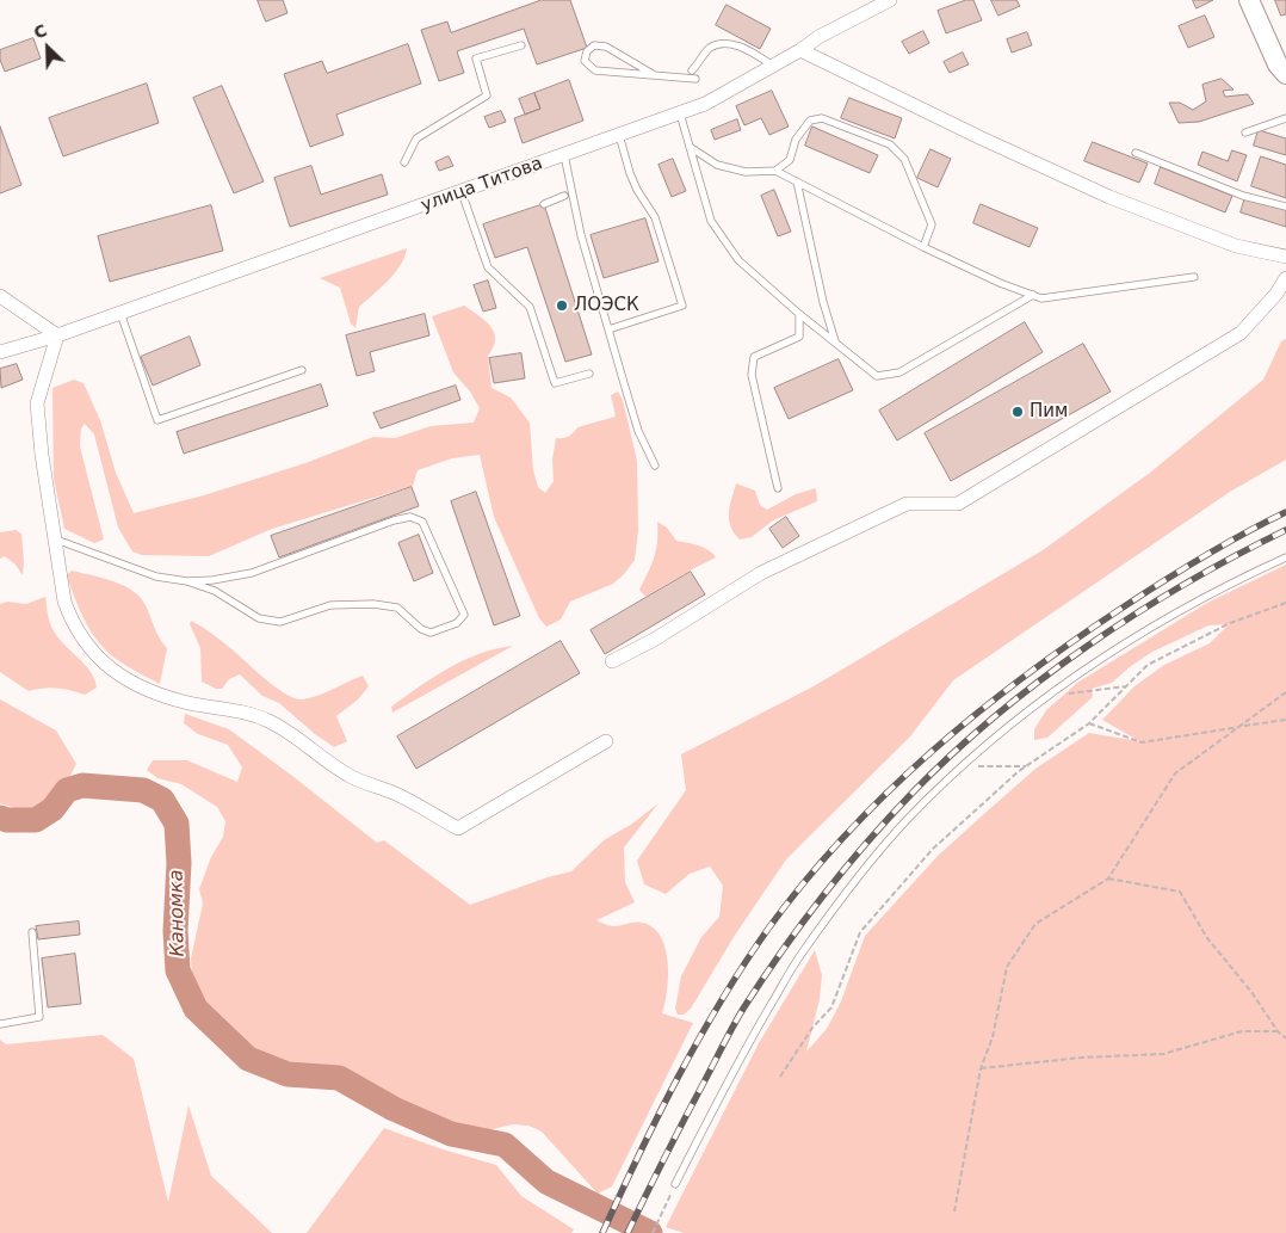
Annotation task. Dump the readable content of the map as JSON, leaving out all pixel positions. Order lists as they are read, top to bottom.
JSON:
{
  "streets": {
    "street": ["улица Титова"]
  },
  "water": ["Каномка"],
  "places": ["ЛОЭСК", "Пим"],
  "north": "top left"
}
